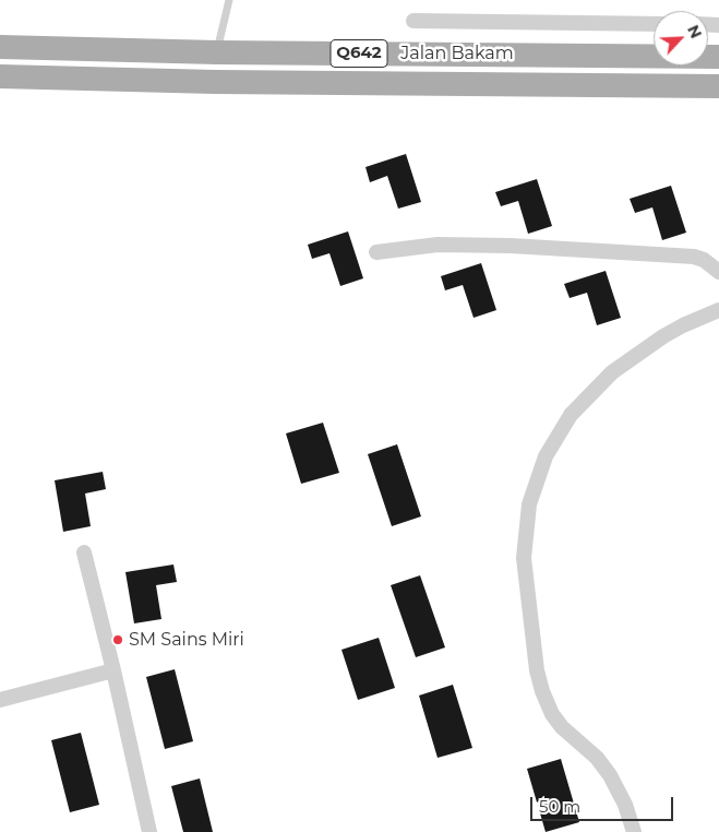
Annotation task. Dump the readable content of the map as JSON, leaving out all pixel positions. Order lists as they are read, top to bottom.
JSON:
{
  "streets": {
    "main road": ["Q642", "Jalan Bakam"]
  },
  "places": ["SM Sains Miri"],
  "scale_bar": "50 m",
  "north": "top right"
}
